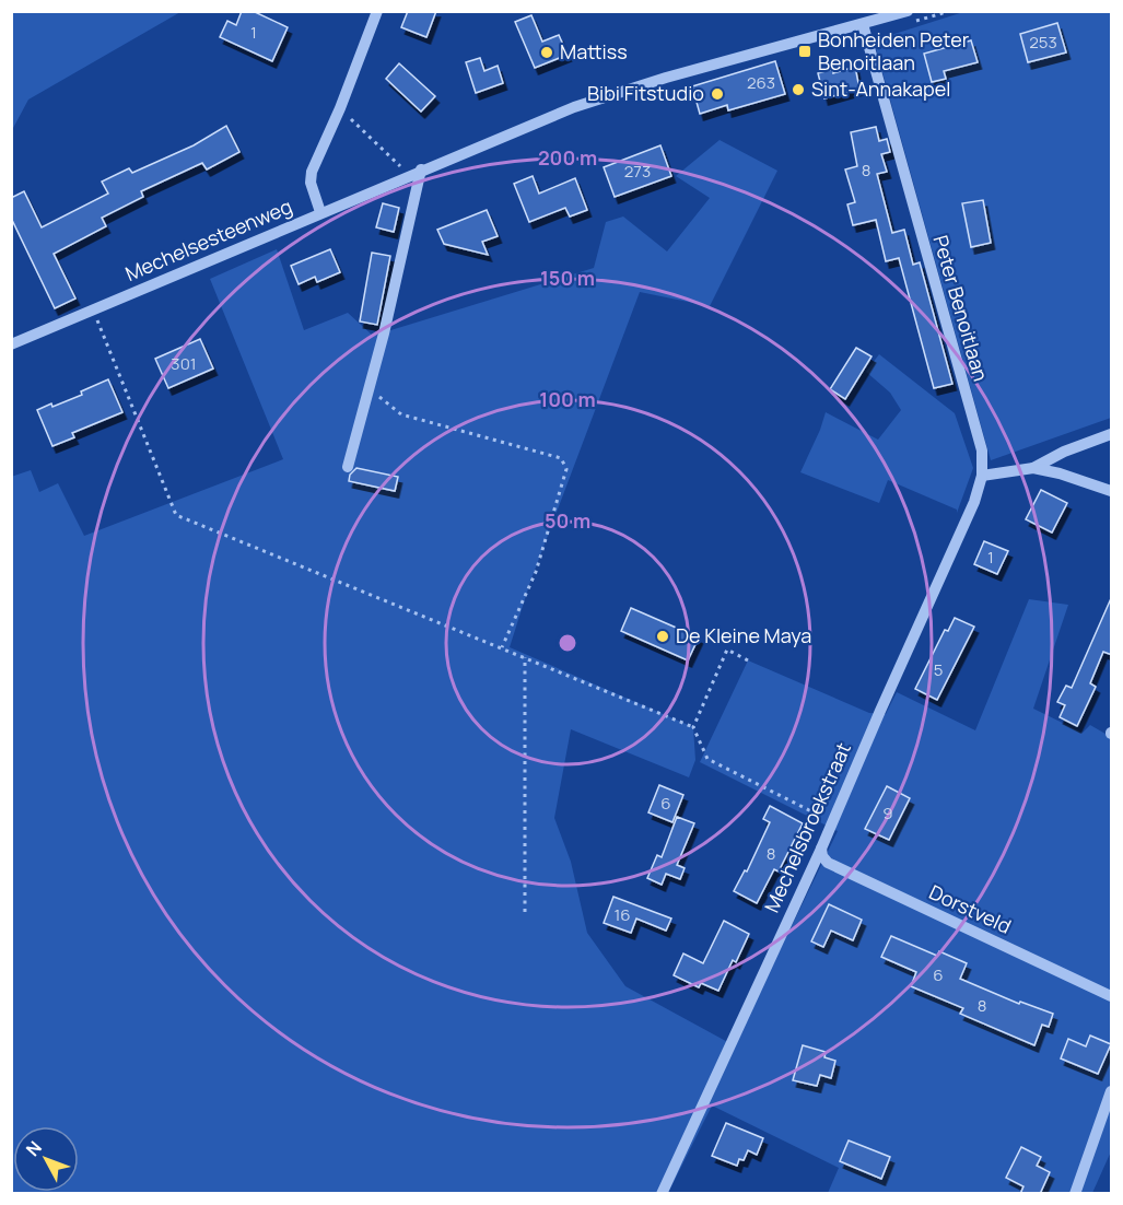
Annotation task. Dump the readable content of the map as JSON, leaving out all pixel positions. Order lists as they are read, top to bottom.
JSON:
{
  "streets": {
    "street": [
      "Mechelsesteenweg",
      "Peter Benoitlaan",
      "Mechelsbroekstraat",
      "Dorstveld"
    ]
  },
  "crossings": [
    ["Mechelsesteenweg", "Peter Benoitlaan"],
    ["Peter Benoitlaan", "Mechelsbroekstraat"],
    ["Mechelsbroekstraat", "Dorstveld"]
  ],
  "places": {
    "transit": ["Bonheiden Peter Benoitlaan"],
    "other": [
      "Mattiss",
      "Sint-Annakapel",
      "Bibi Fitstudio",
      "De Kleine Maya"
    ]
  },
  "house_numbers": [
    "1",
    "253",
    "263",
    "8",
    "273",
    "301",
    "1",
    "5",
    "6",
    "9",
    "8",
    "16",
    "6",
    "8"
  ],
  "north": "top left",
  "rings": [
    "200 m",
    "150 m",
    "100 m",
    "50 m"
  ]
}
